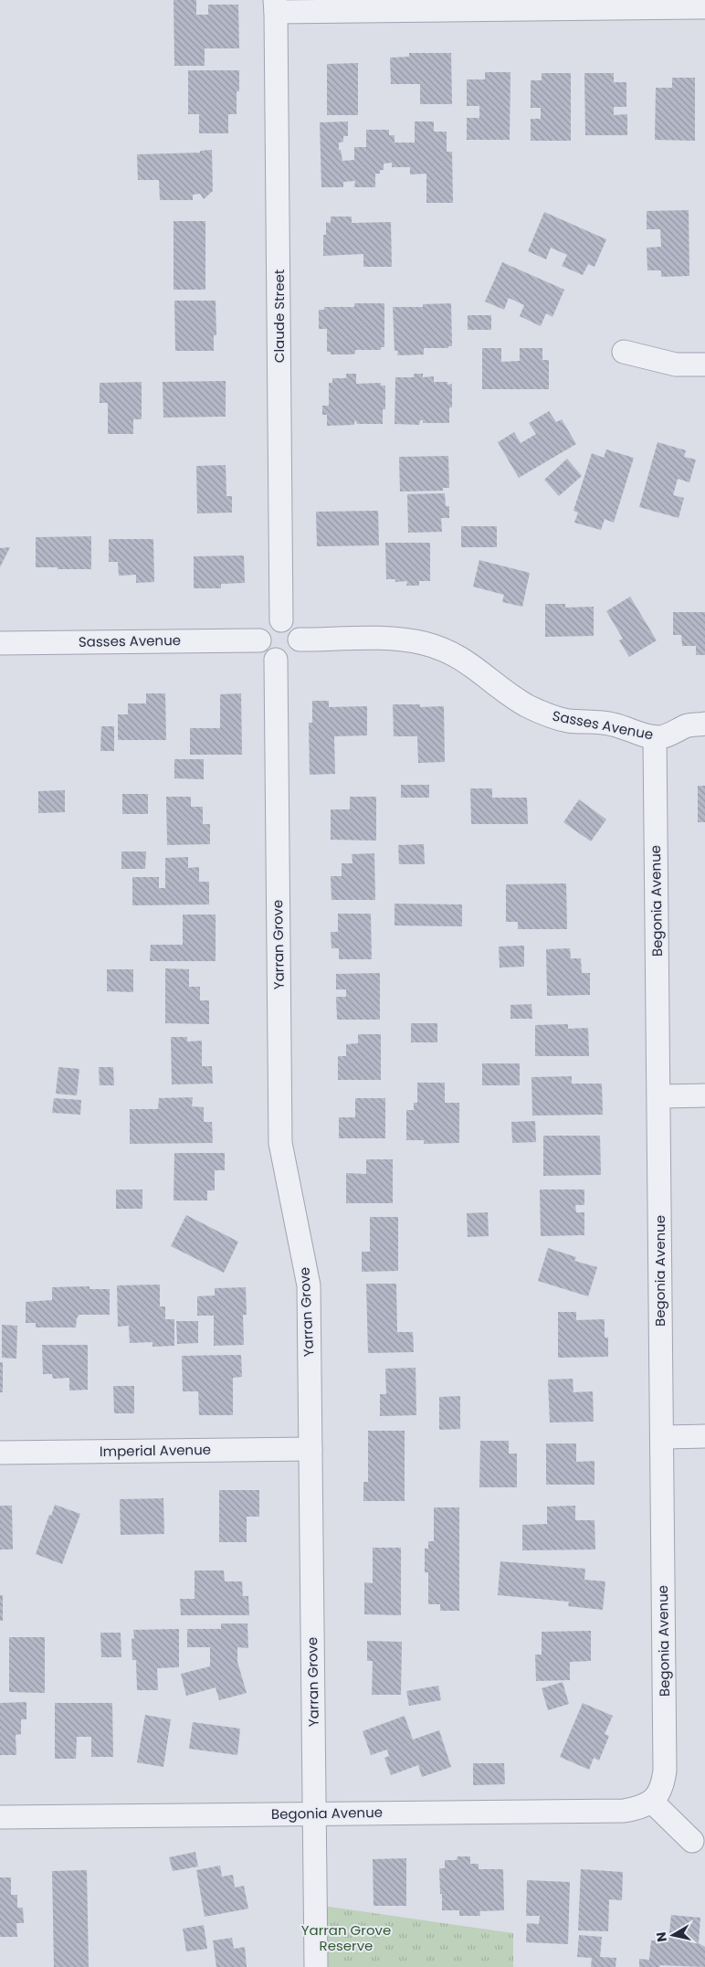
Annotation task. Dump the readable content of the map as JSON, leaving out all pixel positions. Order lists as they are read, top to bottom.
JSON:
{
  "streets": {
    "street": [
      "Claude Street",
      "Sasses Avenue",
      "Begonia Avenue",
      "Yarran Grove",
      "Imperial Avenue"
    ]
  },
  "crossings": [
    ["Claude Street", "Sasses Avenue"],
    ["Claude Street", "Yarran Grove"],
    ["Sasses Avenue", "Begonia Avenue"],
    ["Sasses Avenue", "Yarran Grove"],
    ["Begonia Avenue", "Yarran Grove"],
    ["Yarran Grove", "Imperial Avenue"]
  ],
  "parks": ["Yarran Grove Reserve"],
  "north": "left"
}
